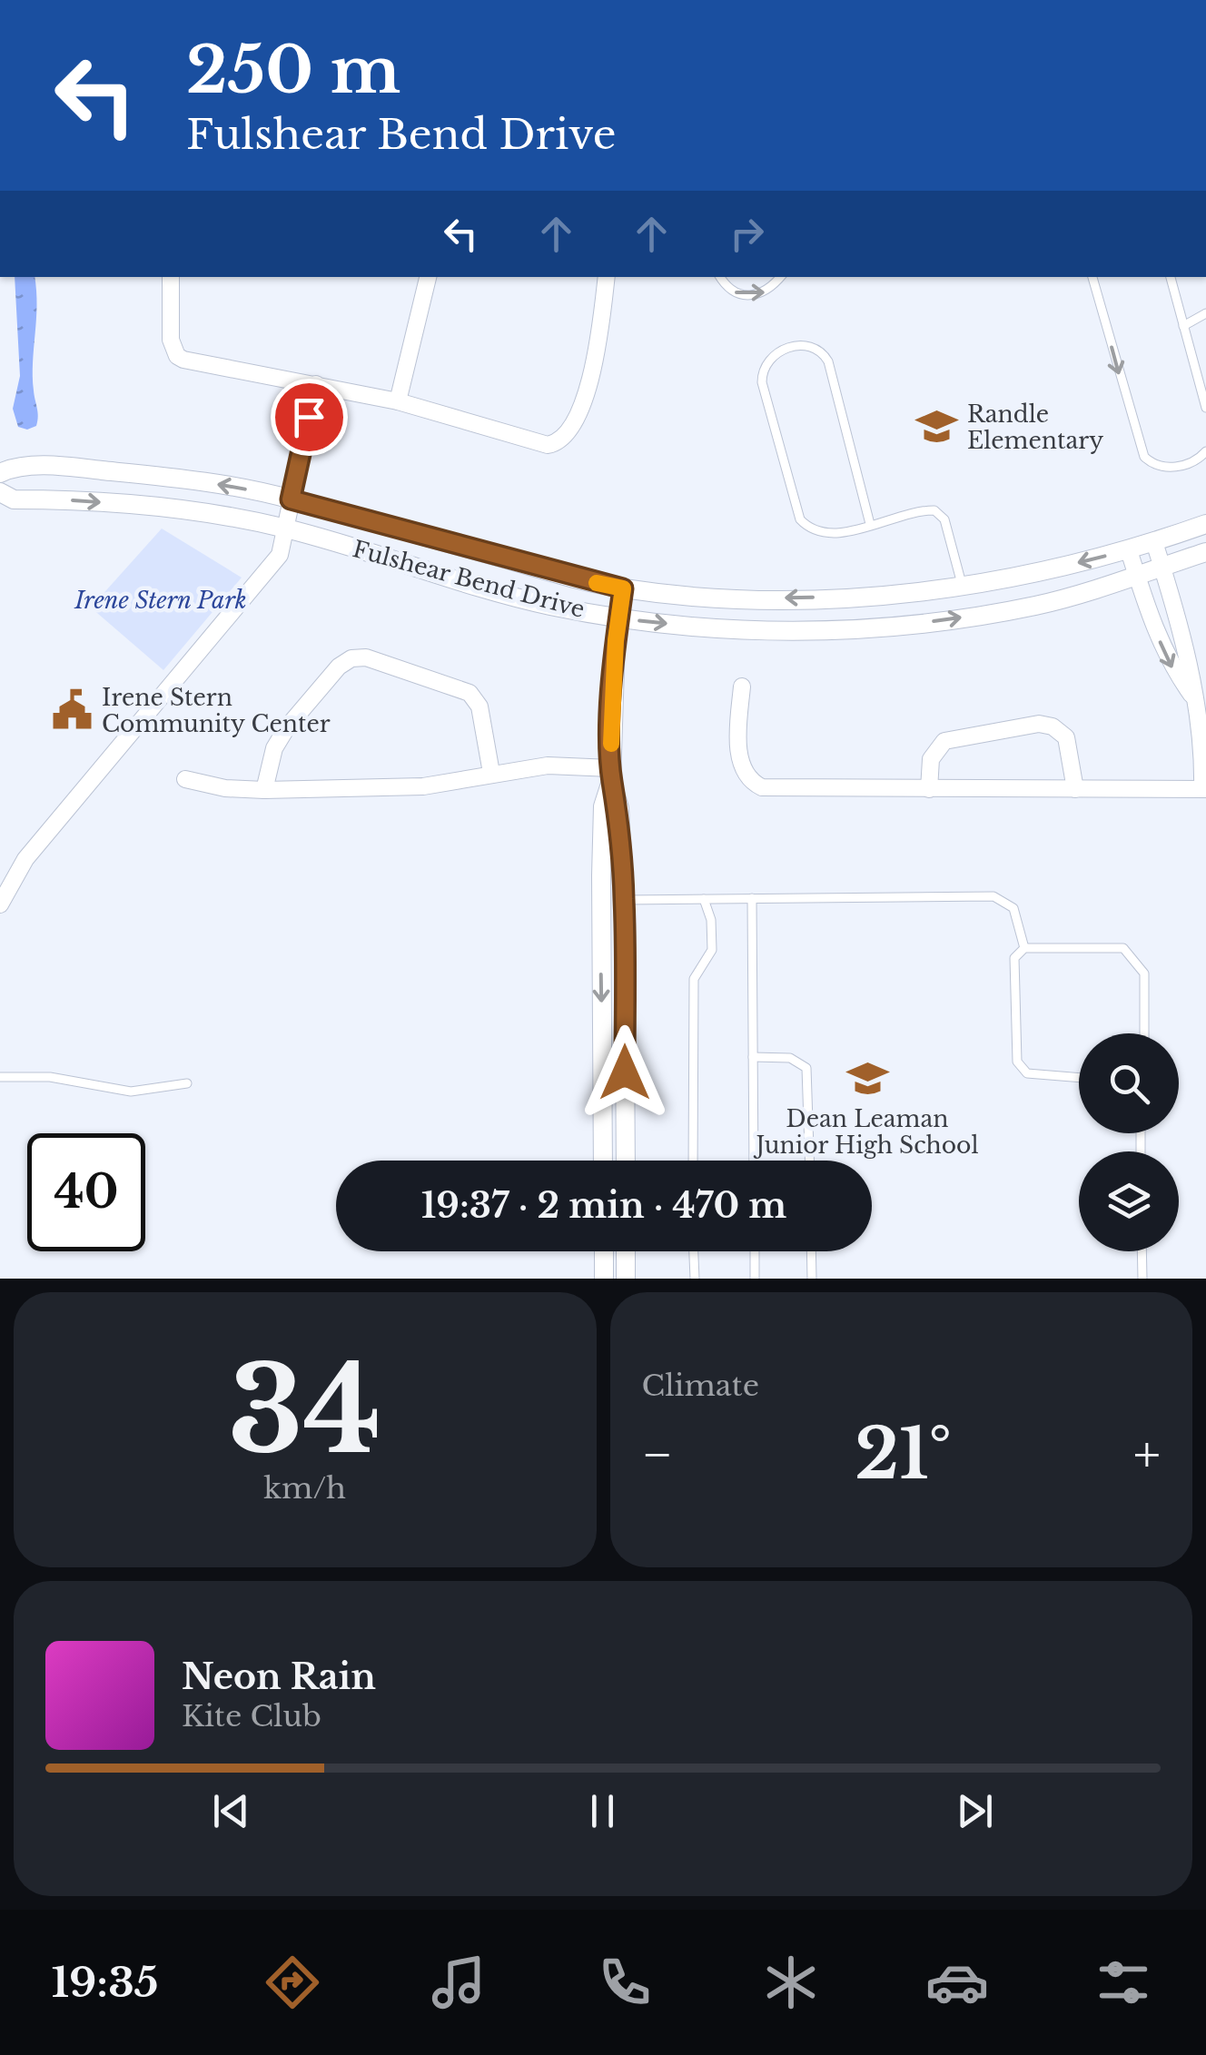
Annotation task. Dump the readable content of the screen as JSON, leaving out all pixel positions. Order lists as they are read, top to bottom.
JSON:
{
  "streets": {
    "street": ["Fulshear Bend Drive"]
  },
  "parks": ["Irene Stern Park"],
  "places": {
    "school or university": ["Randle Elementary", "Dean Leaman Junior High School"],
    "public building": ["Irene Stern Community Center"]
  },
  "page": {
    "turn": ["250 m", "Fulshear Bend Drive"],
    "limit": "40",
    "trip": "19:37 · 2 min · 470 m",
    "tile": [
      ["34", "km/h"],
      "Climate"
    ],
    "heat": ["−", "21°", "+"],
    "song": ["Neon Rain", "Kite Club"],
    "tabs": "19:35"
  }
}
